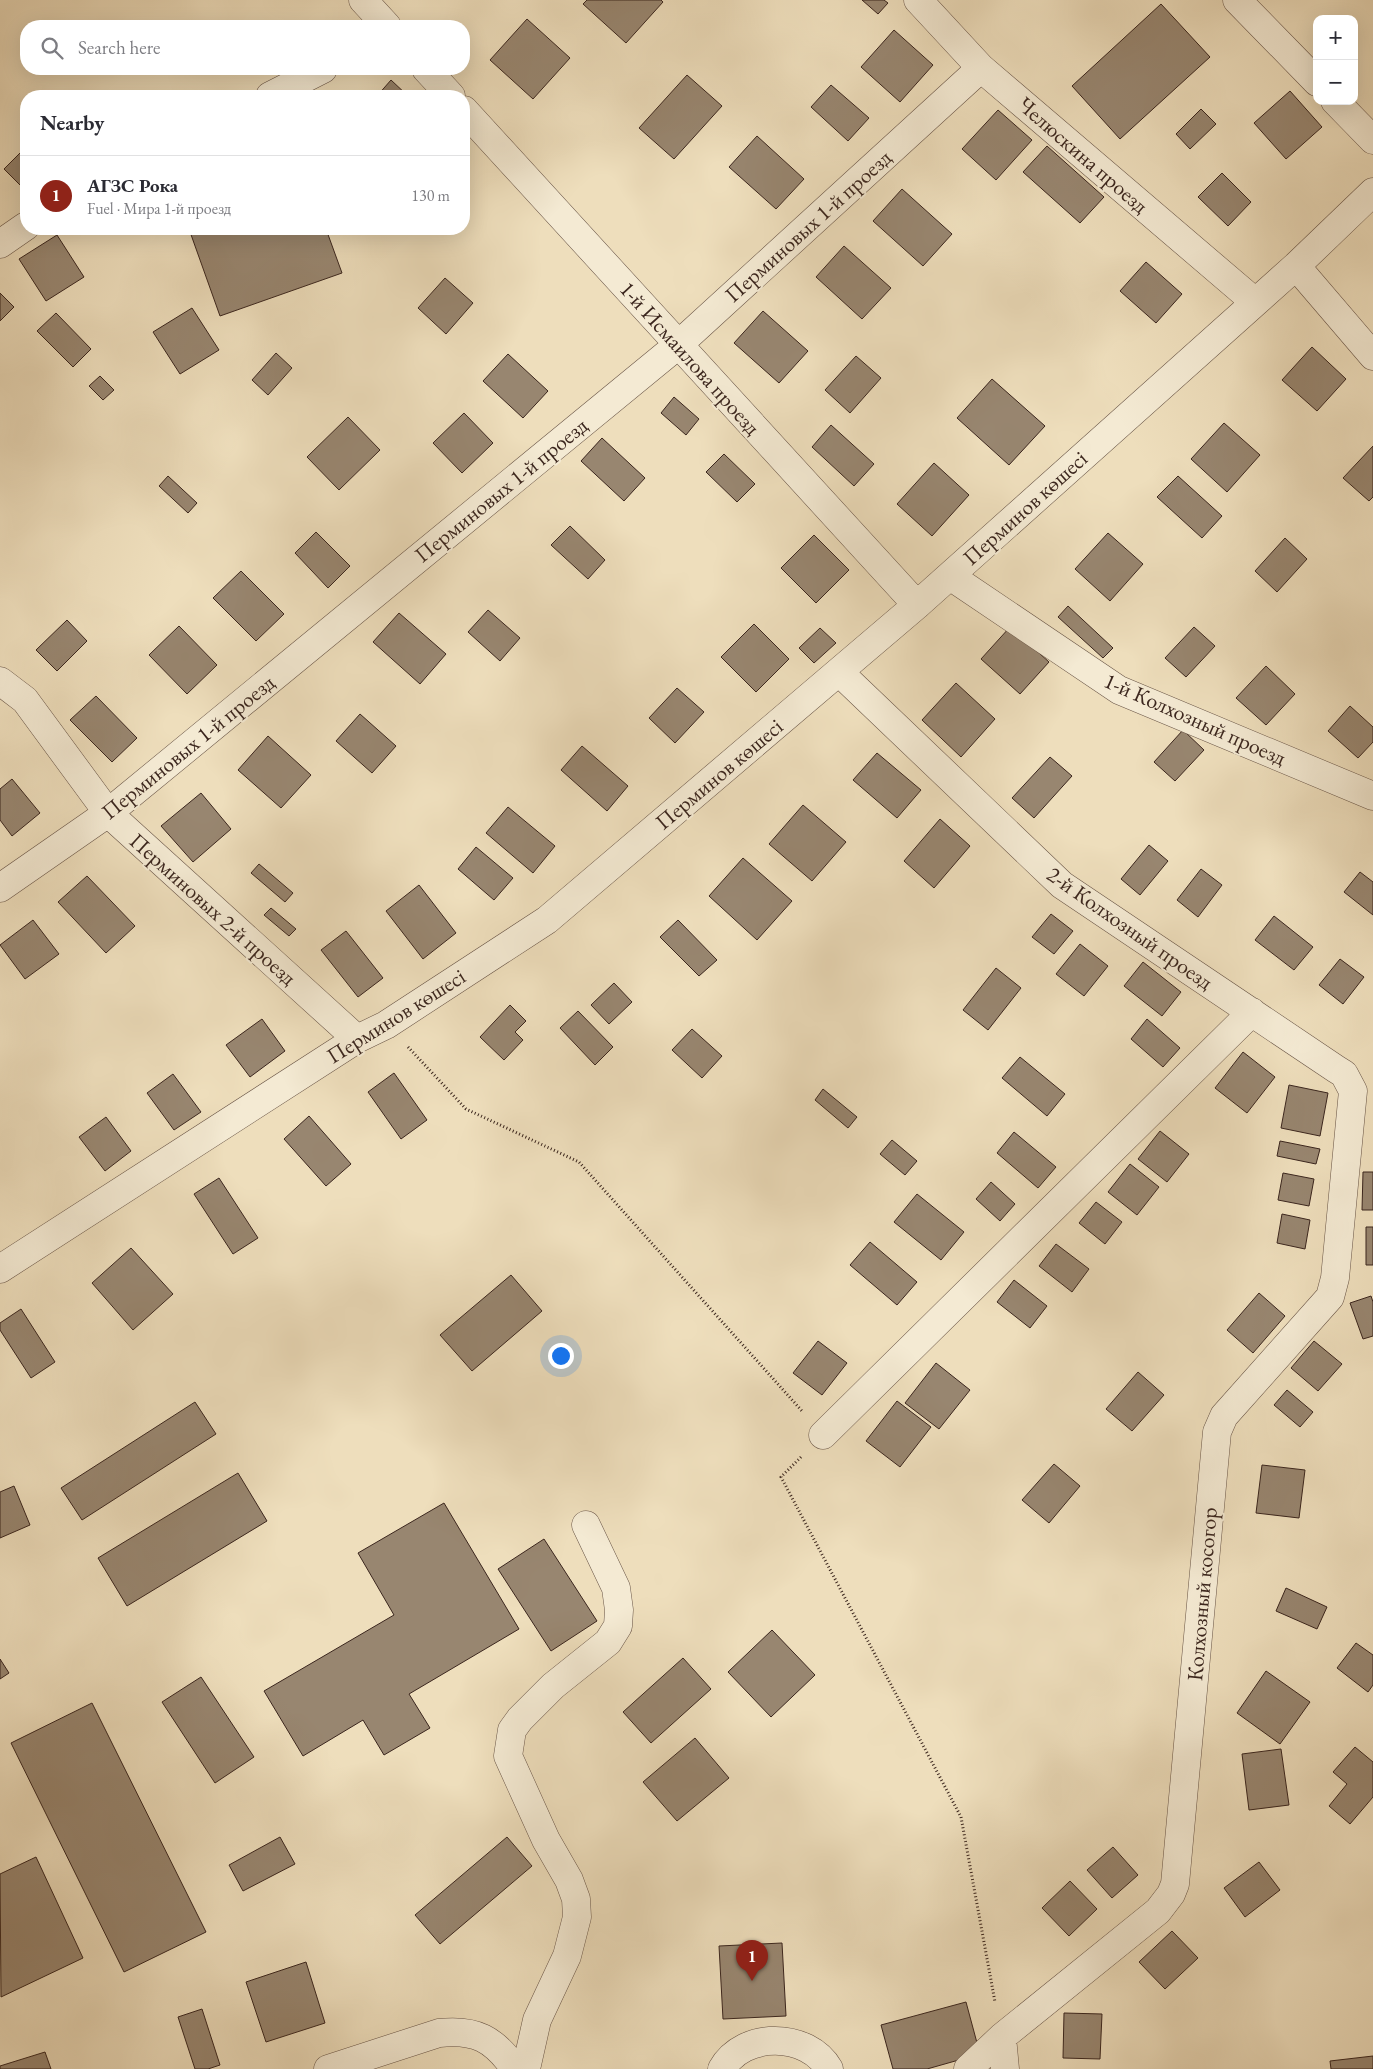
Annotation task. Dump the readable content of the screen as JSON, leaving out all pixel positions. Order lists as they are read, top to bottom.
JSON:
{
  "streets": {
    "street": [
      "Челюскина проезд",
      "Перминовых 1-й проезд",
      "1-й Исмаилова проезд",
      "Перминов көшесі",
      "1-й Колхозный проезд",
      "Перминовых 2-й проезд",
      "2-й Колхозный проезд",
      "Колхозный косогор"
    ]
  },
  "crossings": [
    ["Челюскина проезд", "Перминовых 1-й проезд"],
    ["Челюскина проезд", "Перминов көшесі"],
    ["Перминовых 1-й проезд", "1-й Исмаилова проезд"],
    ["Перминовых 1-й проезд", "Перминовых 2-й проезд"],
    ["1-й Исмаилова проезд", "Перминов көшесі"],
    ["Перминов көшесі", "1-й Колхозный проезд"],
    ["Перминов көшесі", "Перминовых 2-й проезд"],
    ["Перминов көшесі", "2-й Колхозный проезд"],
    ["2-й Колхозный проезд", "Колхозный косогор"]
  ],
  "page": {
    "map_buttons": ["+", "−"],
    "search": "Search here",
    "heading": "Nearby",
    "list": [
      {
        "mark": "1",
        "name": "АГЗС Рока",
        "note": "Fuel · Мира 1-й проезд",
        "value": "130 m"
      }
    ],
    "pins": "1"
  }
}
